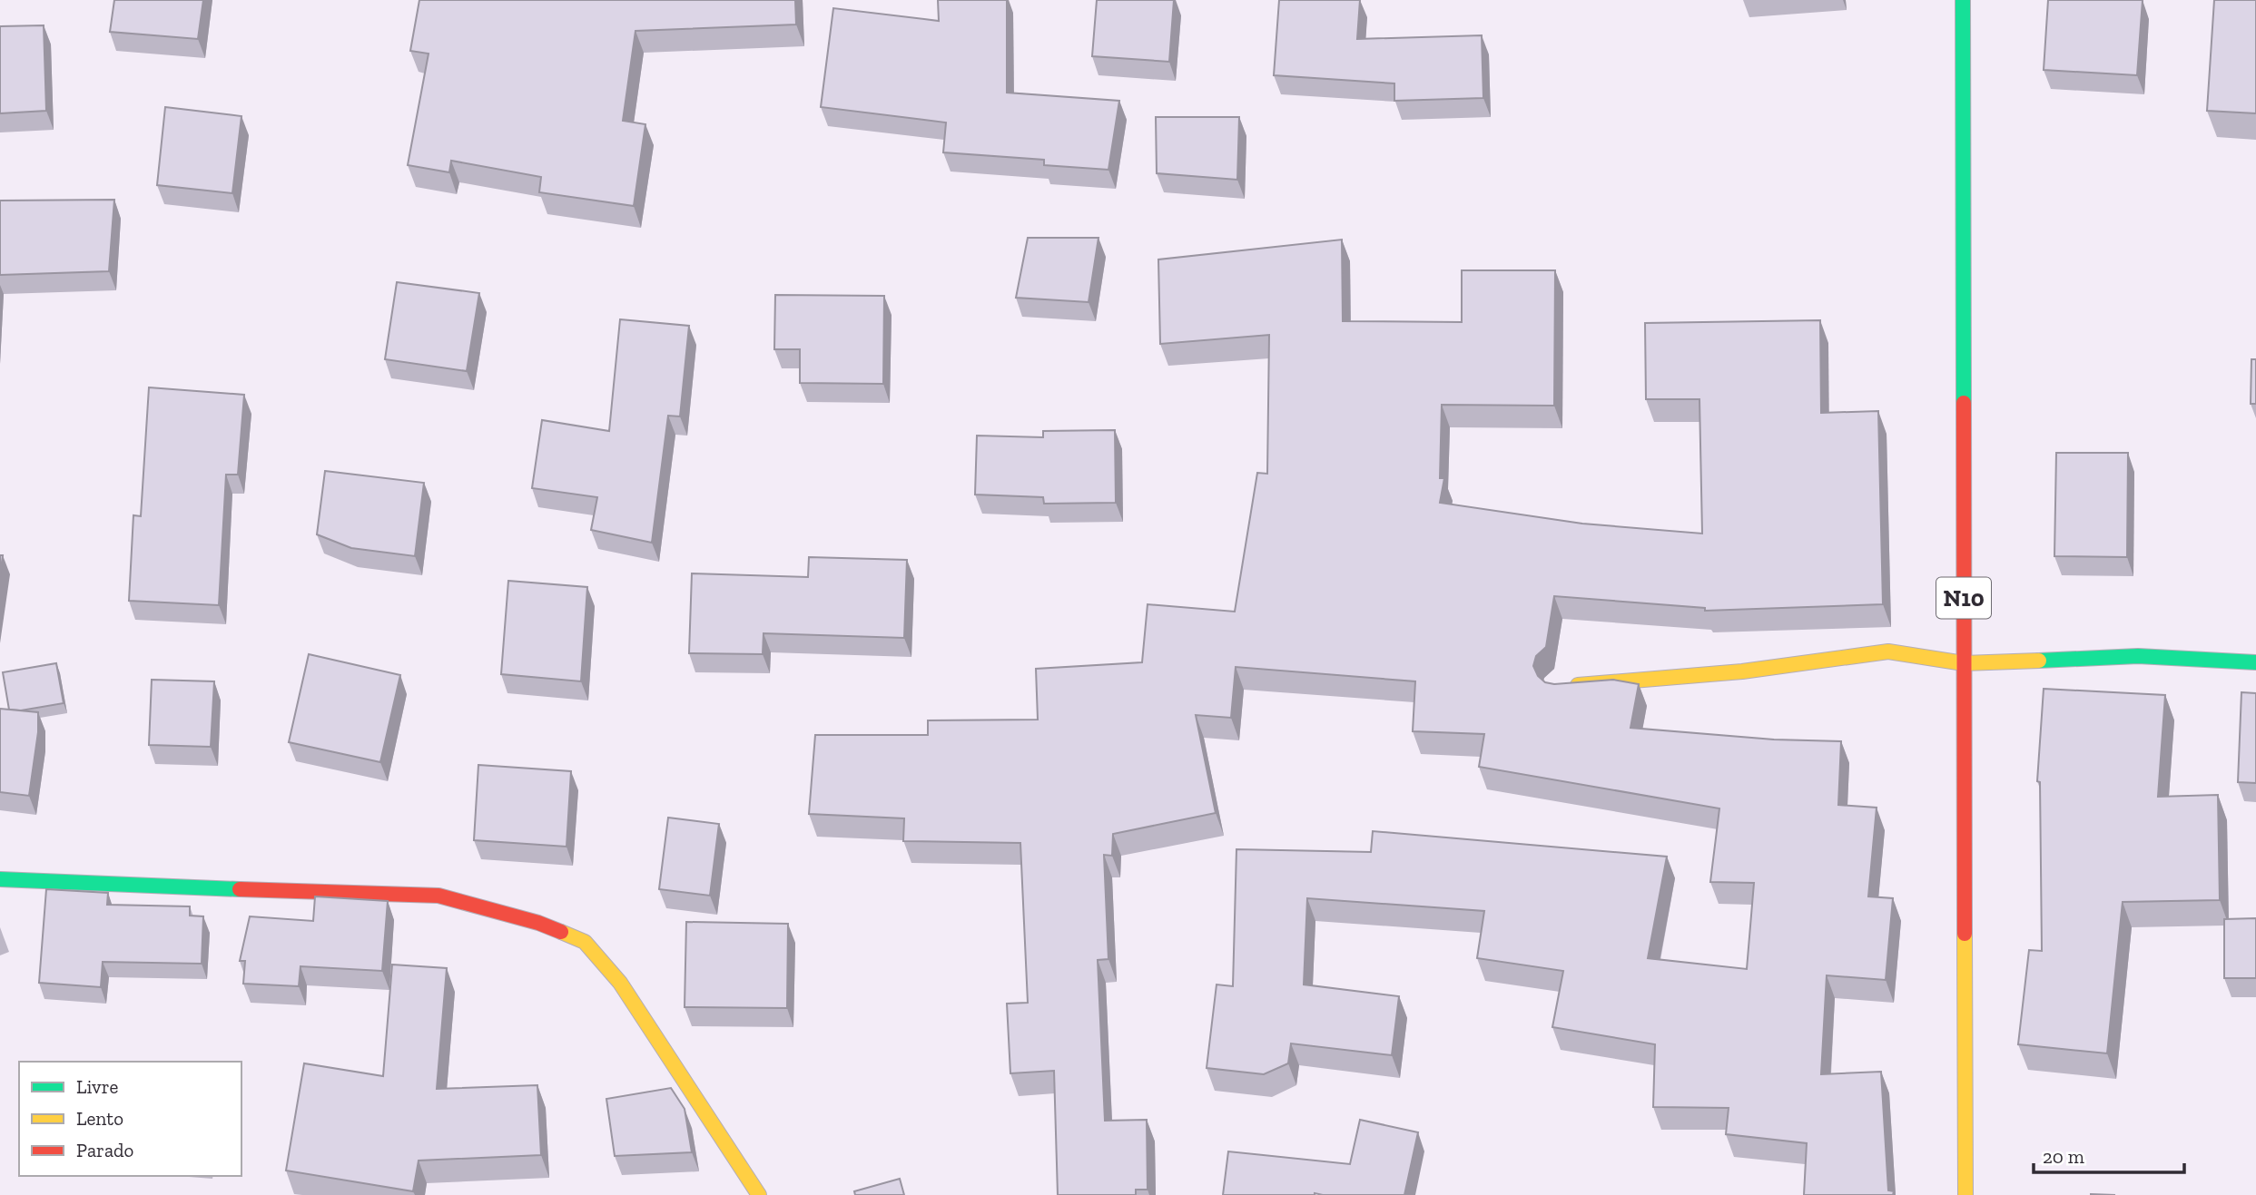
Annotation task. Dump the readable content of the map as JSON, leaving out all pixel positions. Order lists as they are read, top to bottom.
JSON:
{
  "streets": {
    "street": ["N10"]
  },
  "legend": ["Livre", "Lento", "Parado"],
  "scale_bar": "20 m"
}
